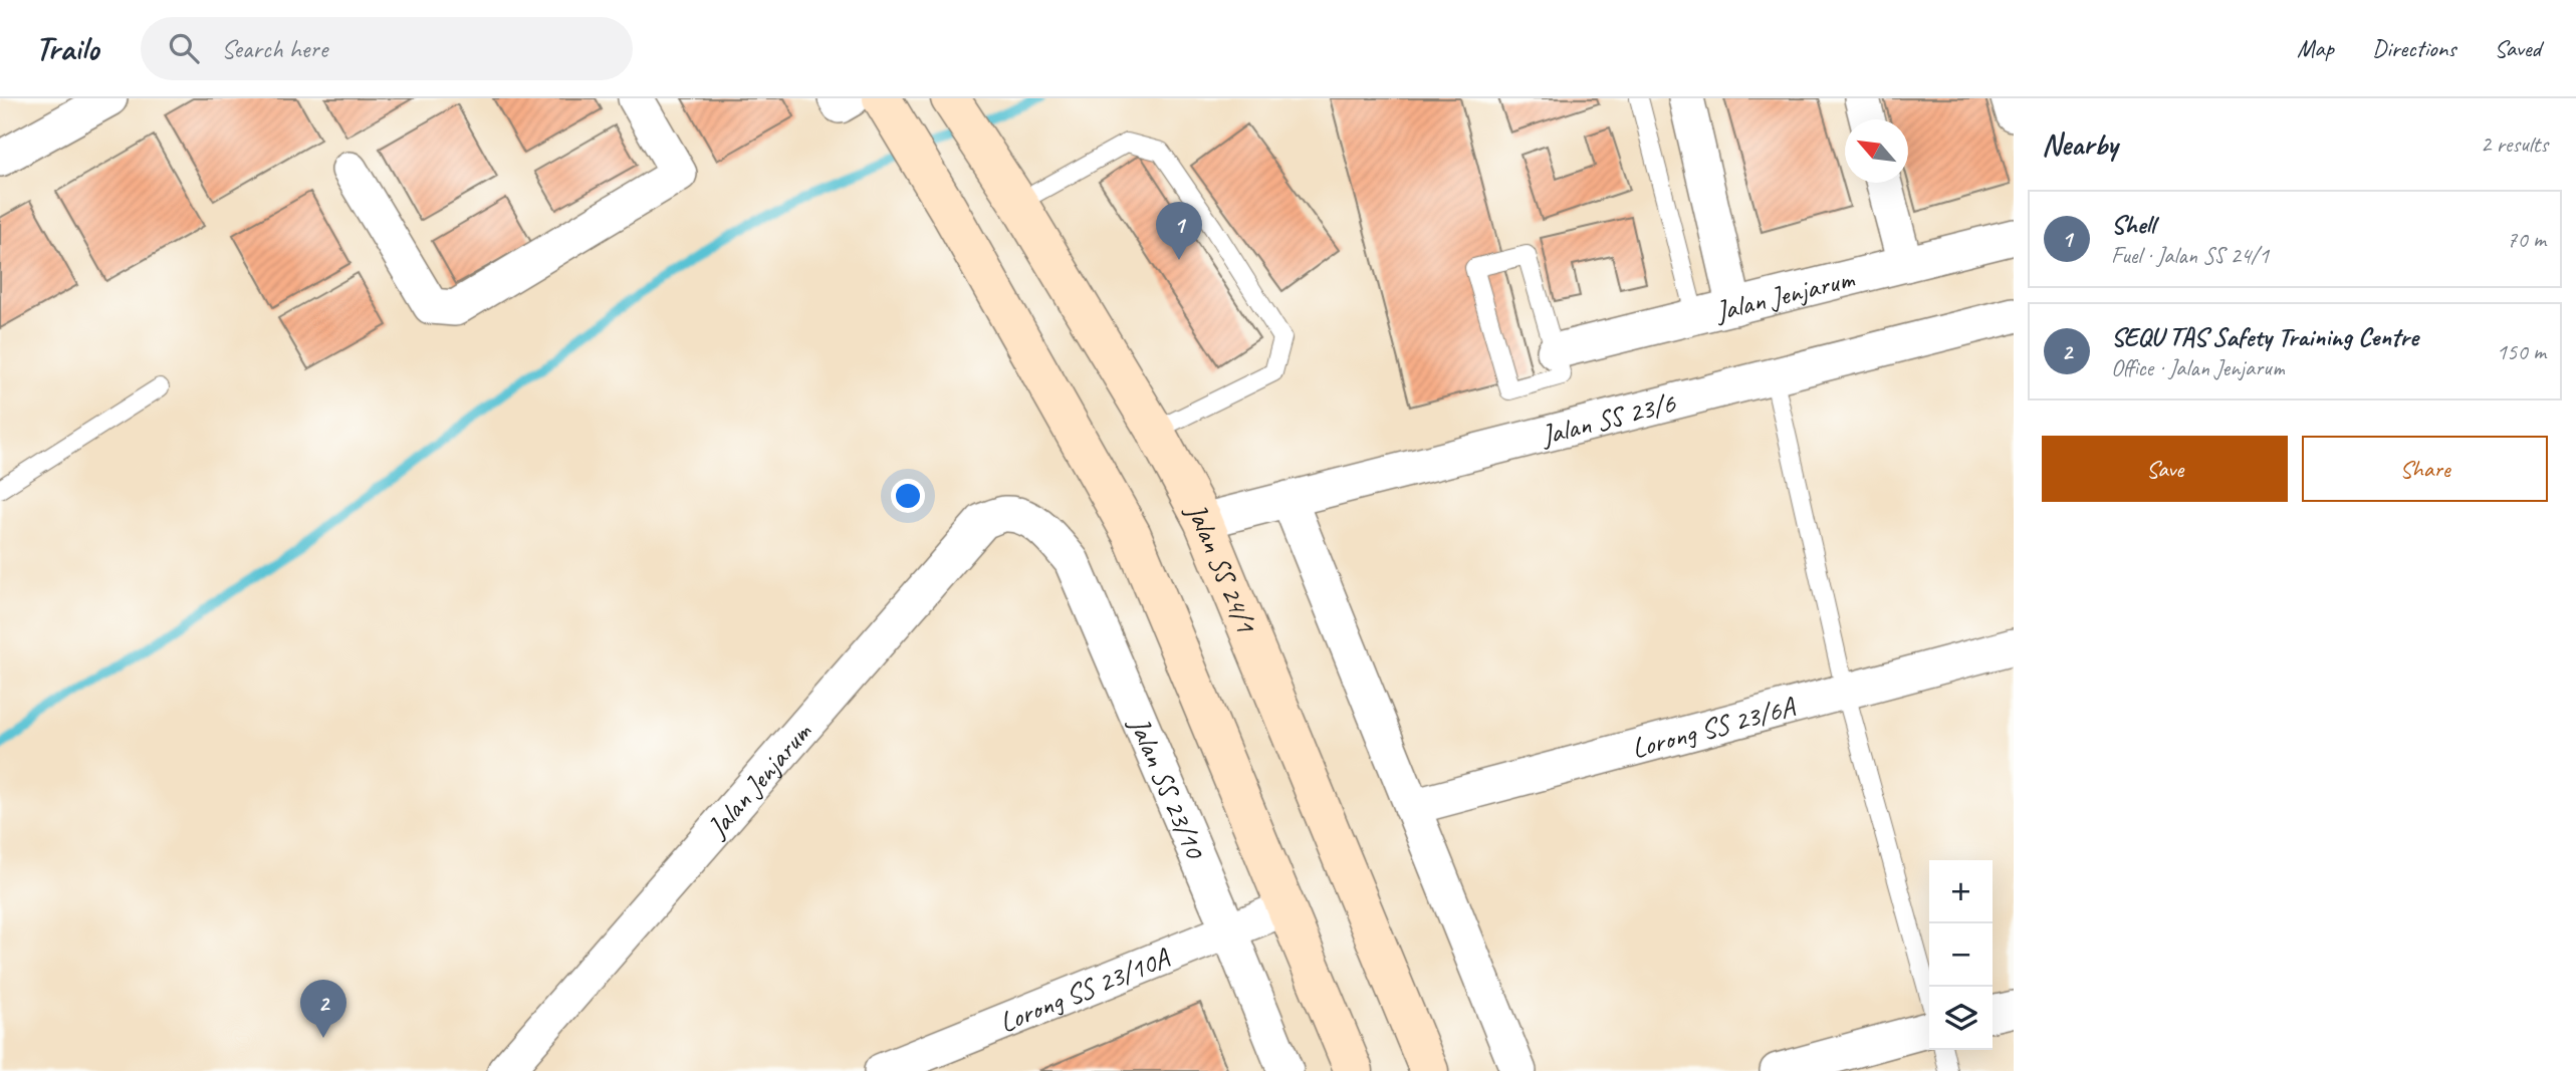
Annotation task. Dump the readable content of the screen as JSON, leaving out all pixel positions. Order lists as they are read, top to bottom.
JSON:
{
  "streets": {
    "main road": ["Jalan SS 24/1"],
    "street": [
      "Jalan Jenjarum",
      "Jalan SS 23/6",
      "Lorong SS 23/6A",
      "Jalan SS 23/10",
      "Lorong SS 23/10A"
    ]
  },
  "crossings": [
    ["Jalan Jenjarum", "Jalan SS 23/10"],
    ["Jalan SS 23/6", "Jalan SS 24/1"],
    ["Jalan SS 23/10", "Lorong SS 23/10A"]
  ],
  "north": "top left",
  "page": {
    "header": "Trailo",
    "search": "Search here",
    "nav": ["Map", "Directions", "Saved"],
    "heading": ["Nearby", "2 results"],
    "list": [
      {
        "mark": "1",
        "name": "Shell",
        "note": "Fuel · Jalan SS 24/1",
        "value": "70 m"
      },
      {
        "mark": "2",
        "name": "SEQU TAS Safety Training Centre",
        "note": "Office · Jalan Jenjarum",
        "value": "150 m"
      }
    ],
    "pins": ["1", "2"],
    "buttons": ["Save", "Share"],
    "map_buttons": ["+", "−"]
  }
}
